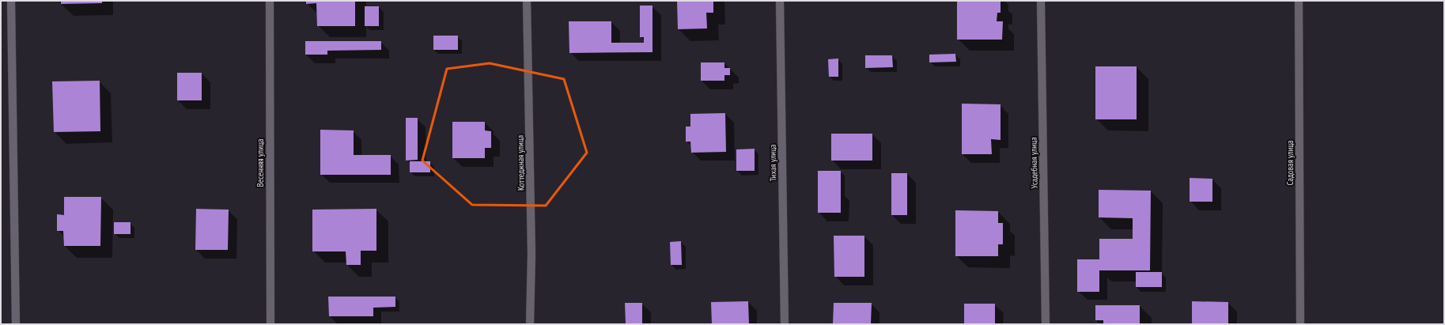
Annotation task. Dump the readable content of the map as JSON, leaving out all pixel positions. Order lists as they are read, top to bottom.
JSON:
{
  "streets": {
    "street": [
      "Весенняя улица",
      "Коттеджная улица",
      "Тихая улица",
      "Усадебная улица",
      "Садовая улица"
    ]
  }
}
